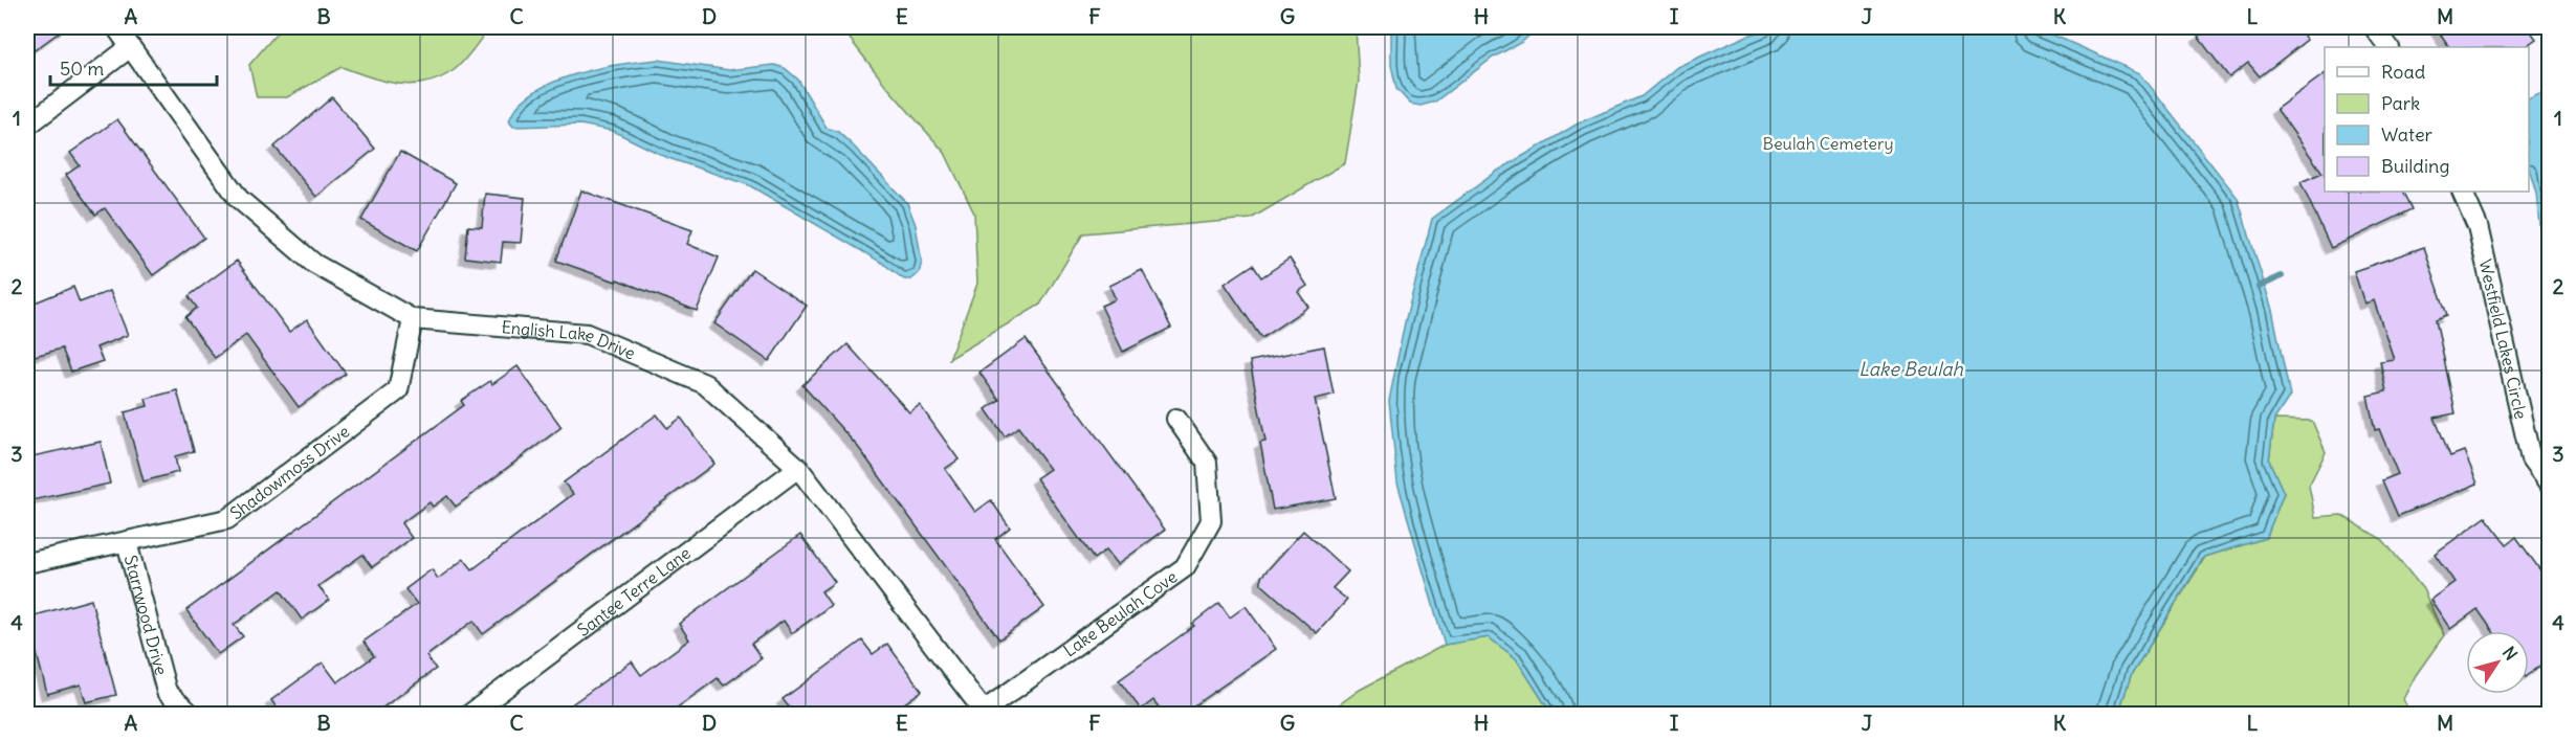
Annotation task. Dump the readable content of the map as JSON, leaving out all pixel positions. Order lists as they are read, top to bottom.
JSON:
{
  "streets": {
    "street": [
      "Westfield Lakes Circle",
      "English Lake Drive",
      "Shadowmoss Drive",
      "Santee Terre Lane",
      "Lake Beulah Cove",
      "Starrwood Drive"
    ]
  },
  "crossings": [
    ["English Lake Drive", "Shadowmoss Drive"],
    ["English Lake Drive", "Santee Terre Lane"],
    ["English Lake Drive", "Lake Beulah Cove"],
    ["Shadowmoss Drive", "Starrwood Drive"]
  ],
  "water": ["Lake Beulah"],
  "parks": ["Beulah Cemetery"],
  "legend": [
    "Road",
    "Park",
    "Water",
    "Building"
  ],
  "scale_bar": "50 m",
  "north": "top right",
  "grid": {
    "columns": [
      "A",
      "B",
      "C",
      "D",
      "E",
      "F",
      "G",
      "H",
      "I",
      "J",
      "K",
      "L",
      "M"
    ],
    "rows": [
      "1",
      "2",
      "3",
      "4"
    ]
  }
}
